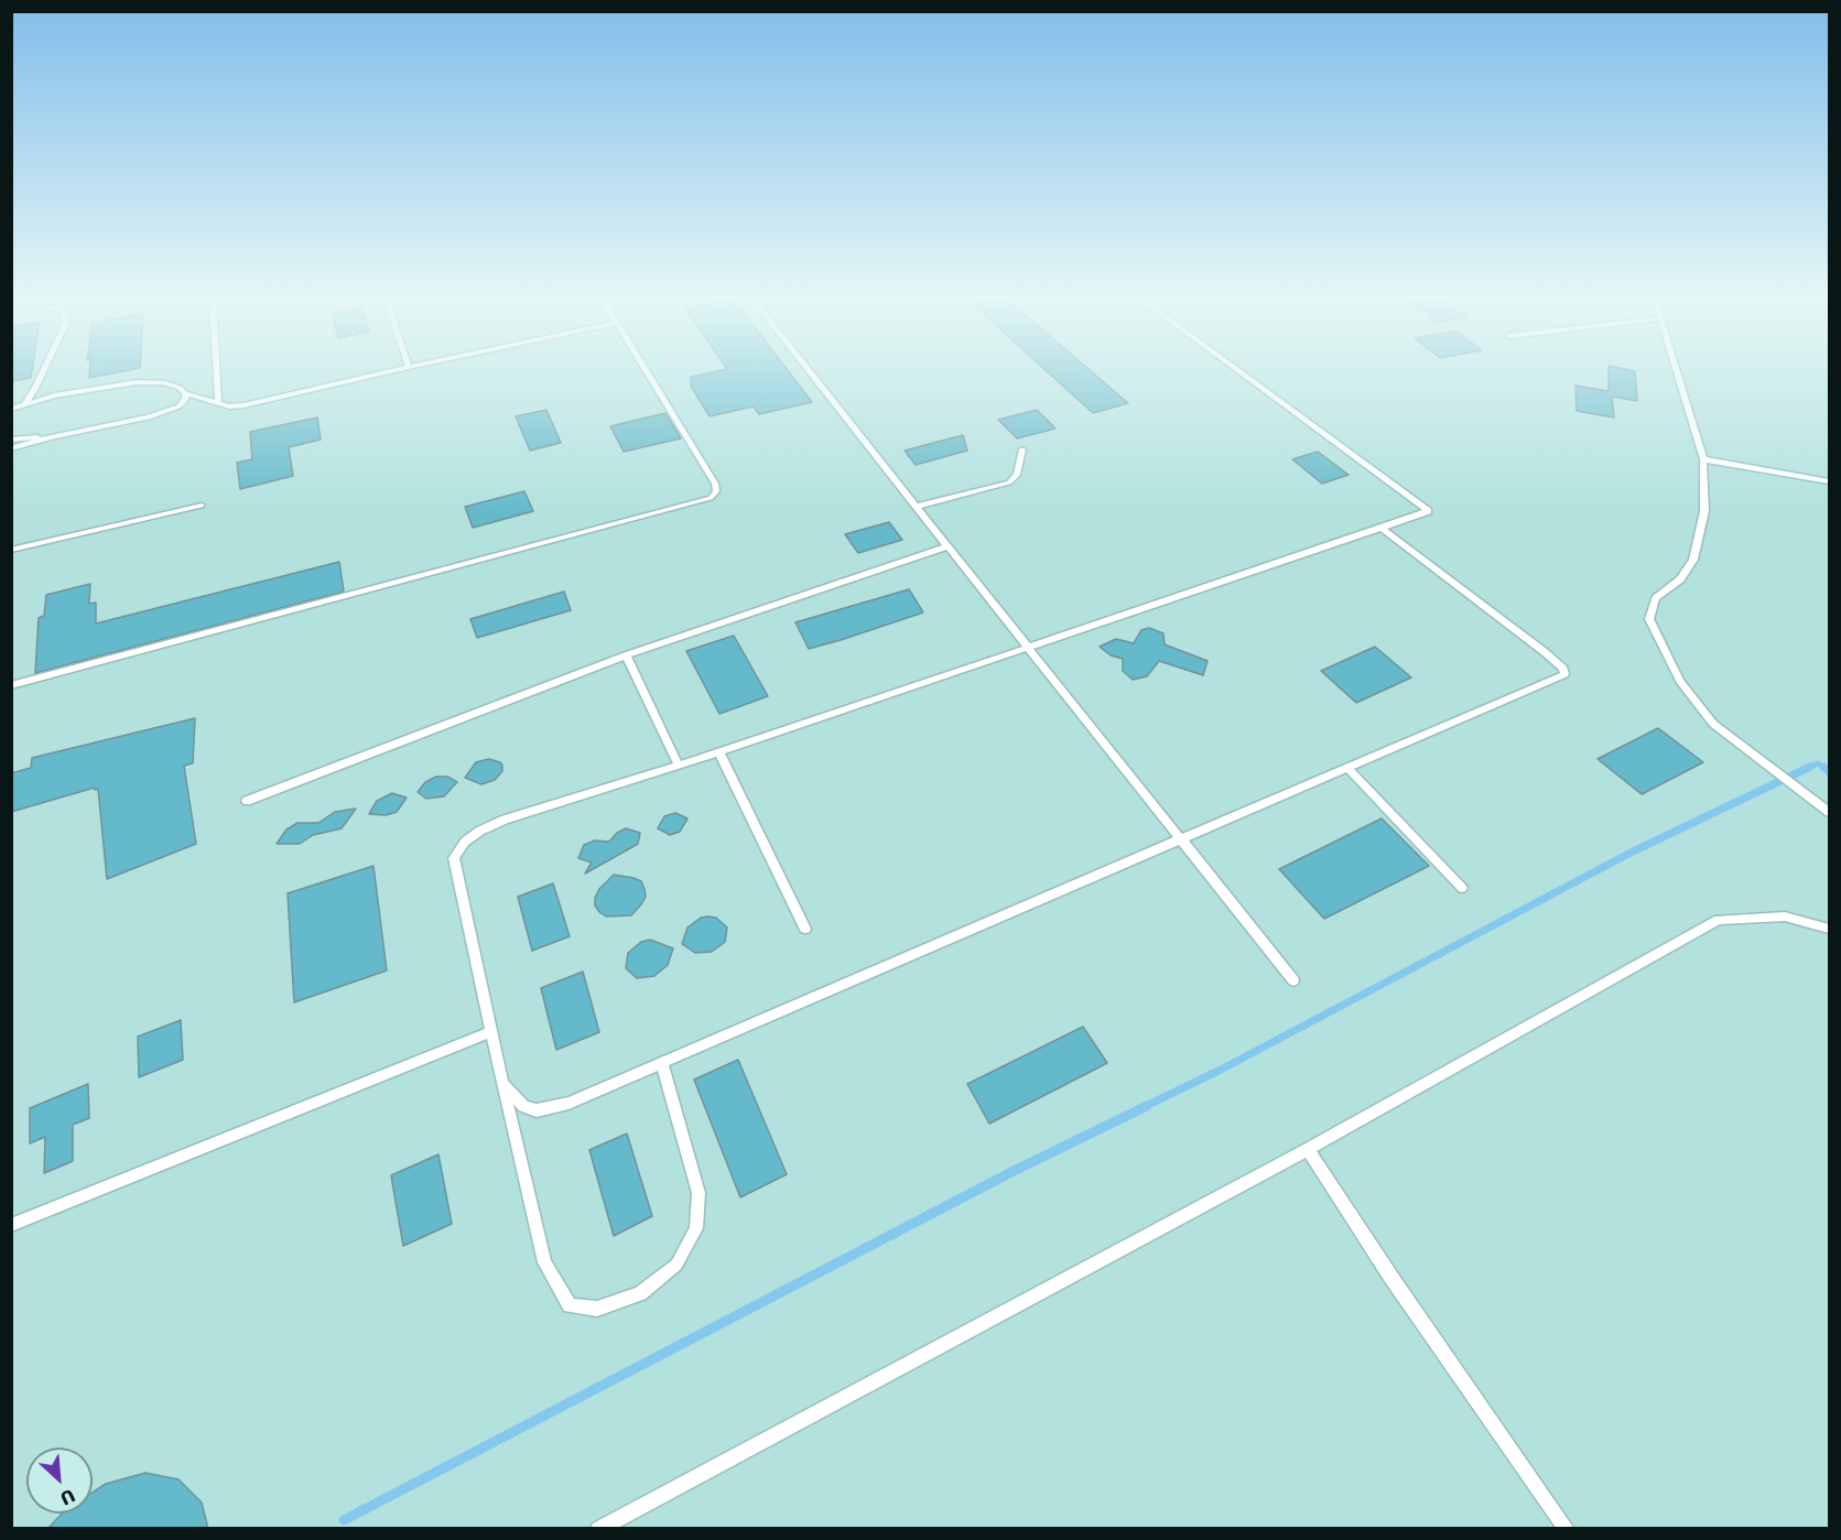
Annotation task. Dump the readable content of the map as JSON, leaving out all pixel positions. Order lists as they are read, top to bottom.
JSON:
{
  "north": "bottom right"
}
